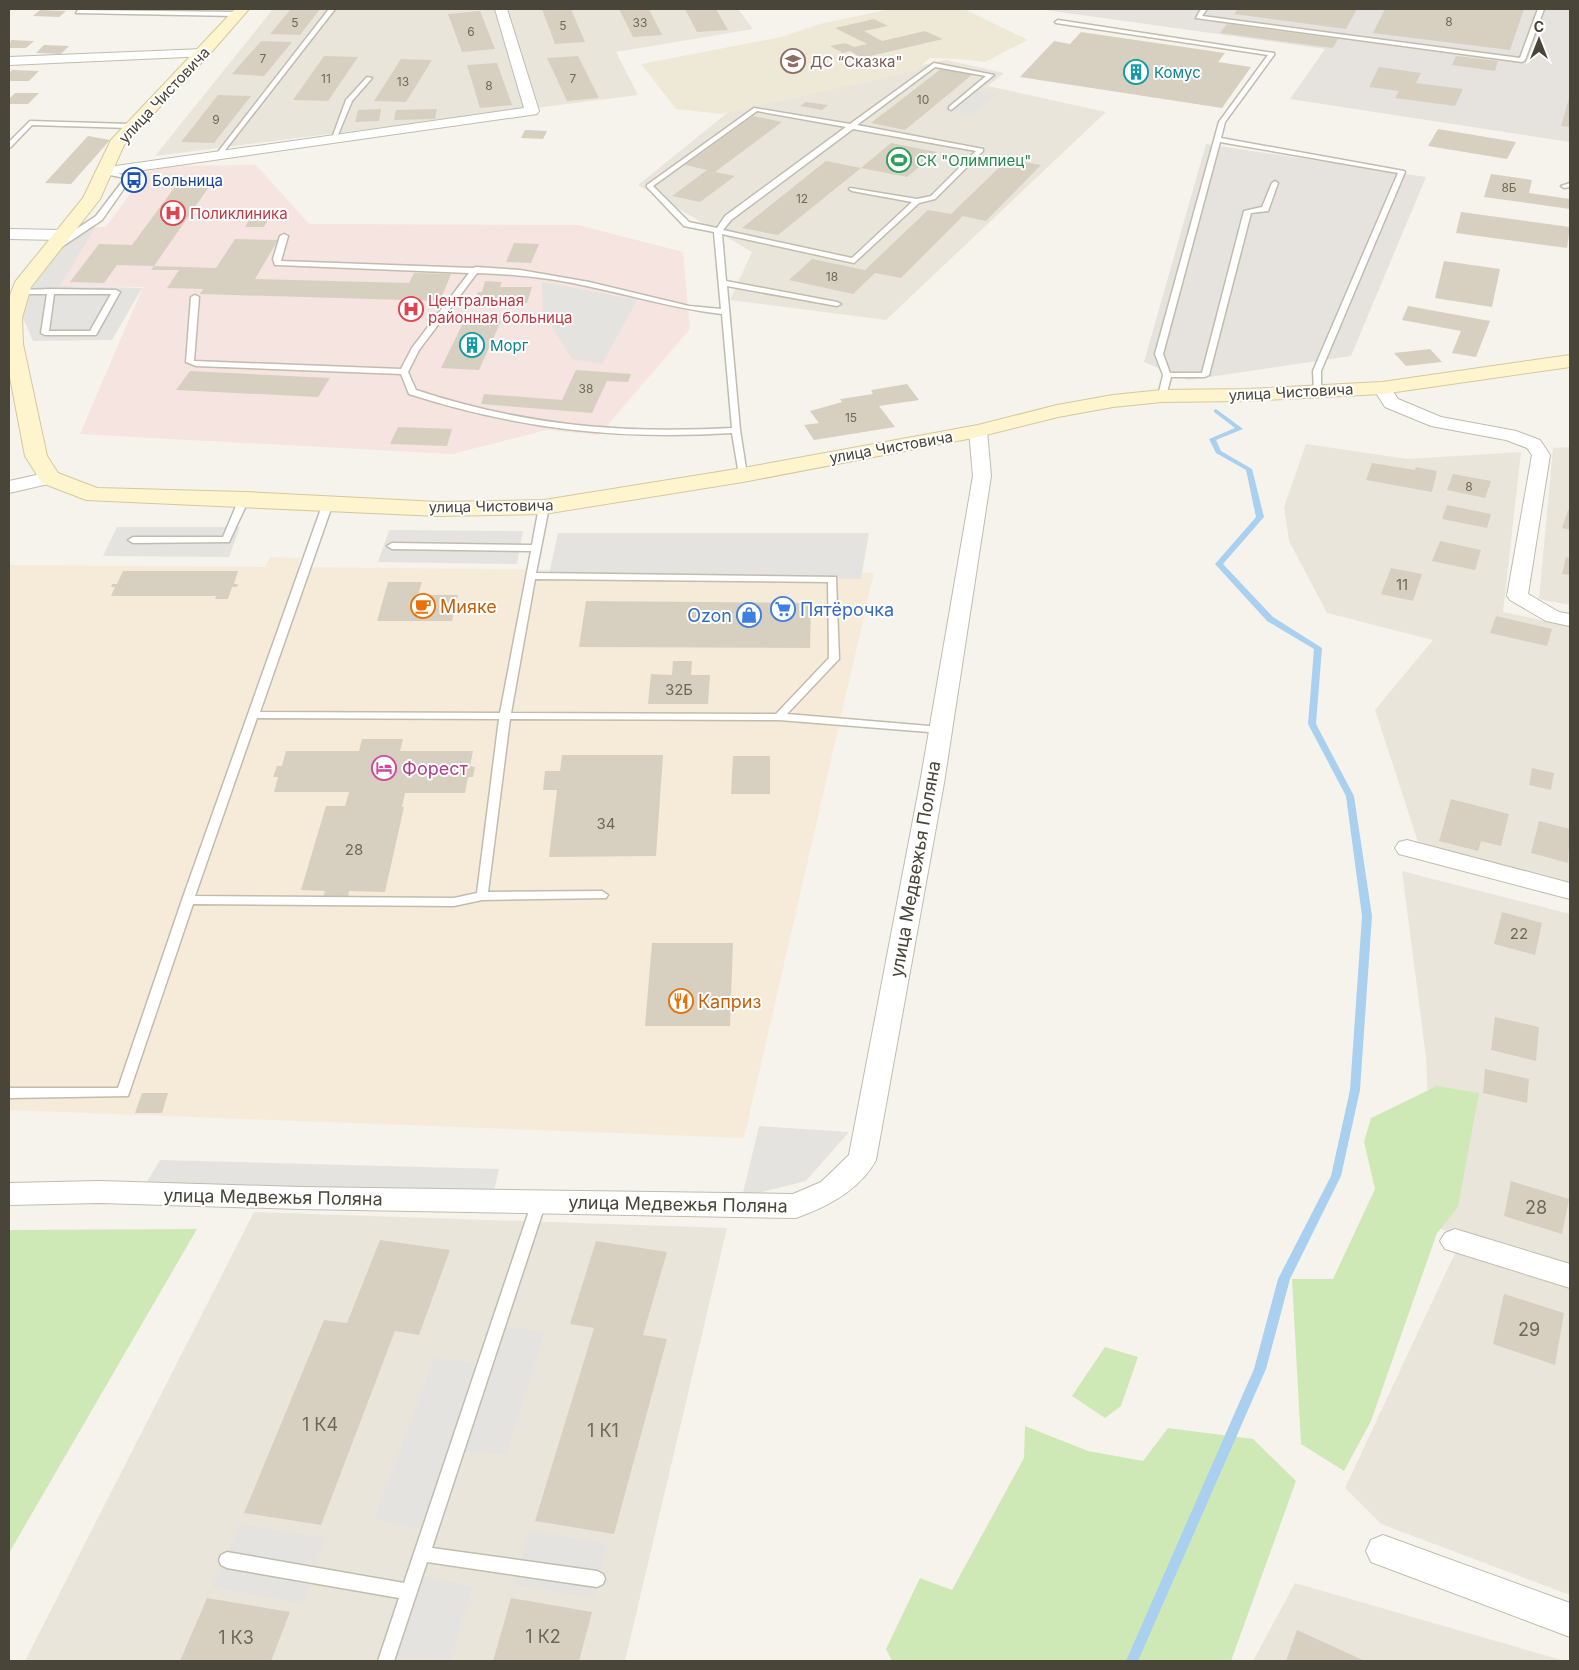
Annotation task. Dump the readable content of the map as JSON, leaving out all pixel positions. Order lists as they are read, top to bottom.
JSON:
{
  "streets": {
    "street": ["улица Чистовича", "улица Медвежья Поляна"]
  },
  "crossings": [
    ["улица Чистовича", "улица Медвежья Поляна"]
  ],
  "places": {
    "school or university": ["ДС “Сказка\""],
    "building": ["Комус", "Морг"],
    "sports": ["СК \"Олимпиец\""],
    "bus stop": ["Больница"],
    "hospital": ["Поликлиника", "Центральная районная больница"],
    "cafe": ["Мияке"],
    "supermarket": ["Пятёрочка"],
    "shop": ["Ozon"],
    "hotel": ["Форест"],
    "restaurant": ["Каприз"]
  },
  "house_numbers": [
    "8",
    "5",
    "33",
    "5",
    "6",
    "7",
    "11",
    "7",
    "13",
    "8",
    "10",
    "9",
    "8Б",
    "12",
    "18",
    "38",
    "15",
    "8",
    "11",
    "32Б",
    "34",
    "28",
    "22",
    "28",
    "29",
    "1 К4",
    "1 К1",
    "1 К2",
    "1 К3"
  ],
  "north": "top"
}
